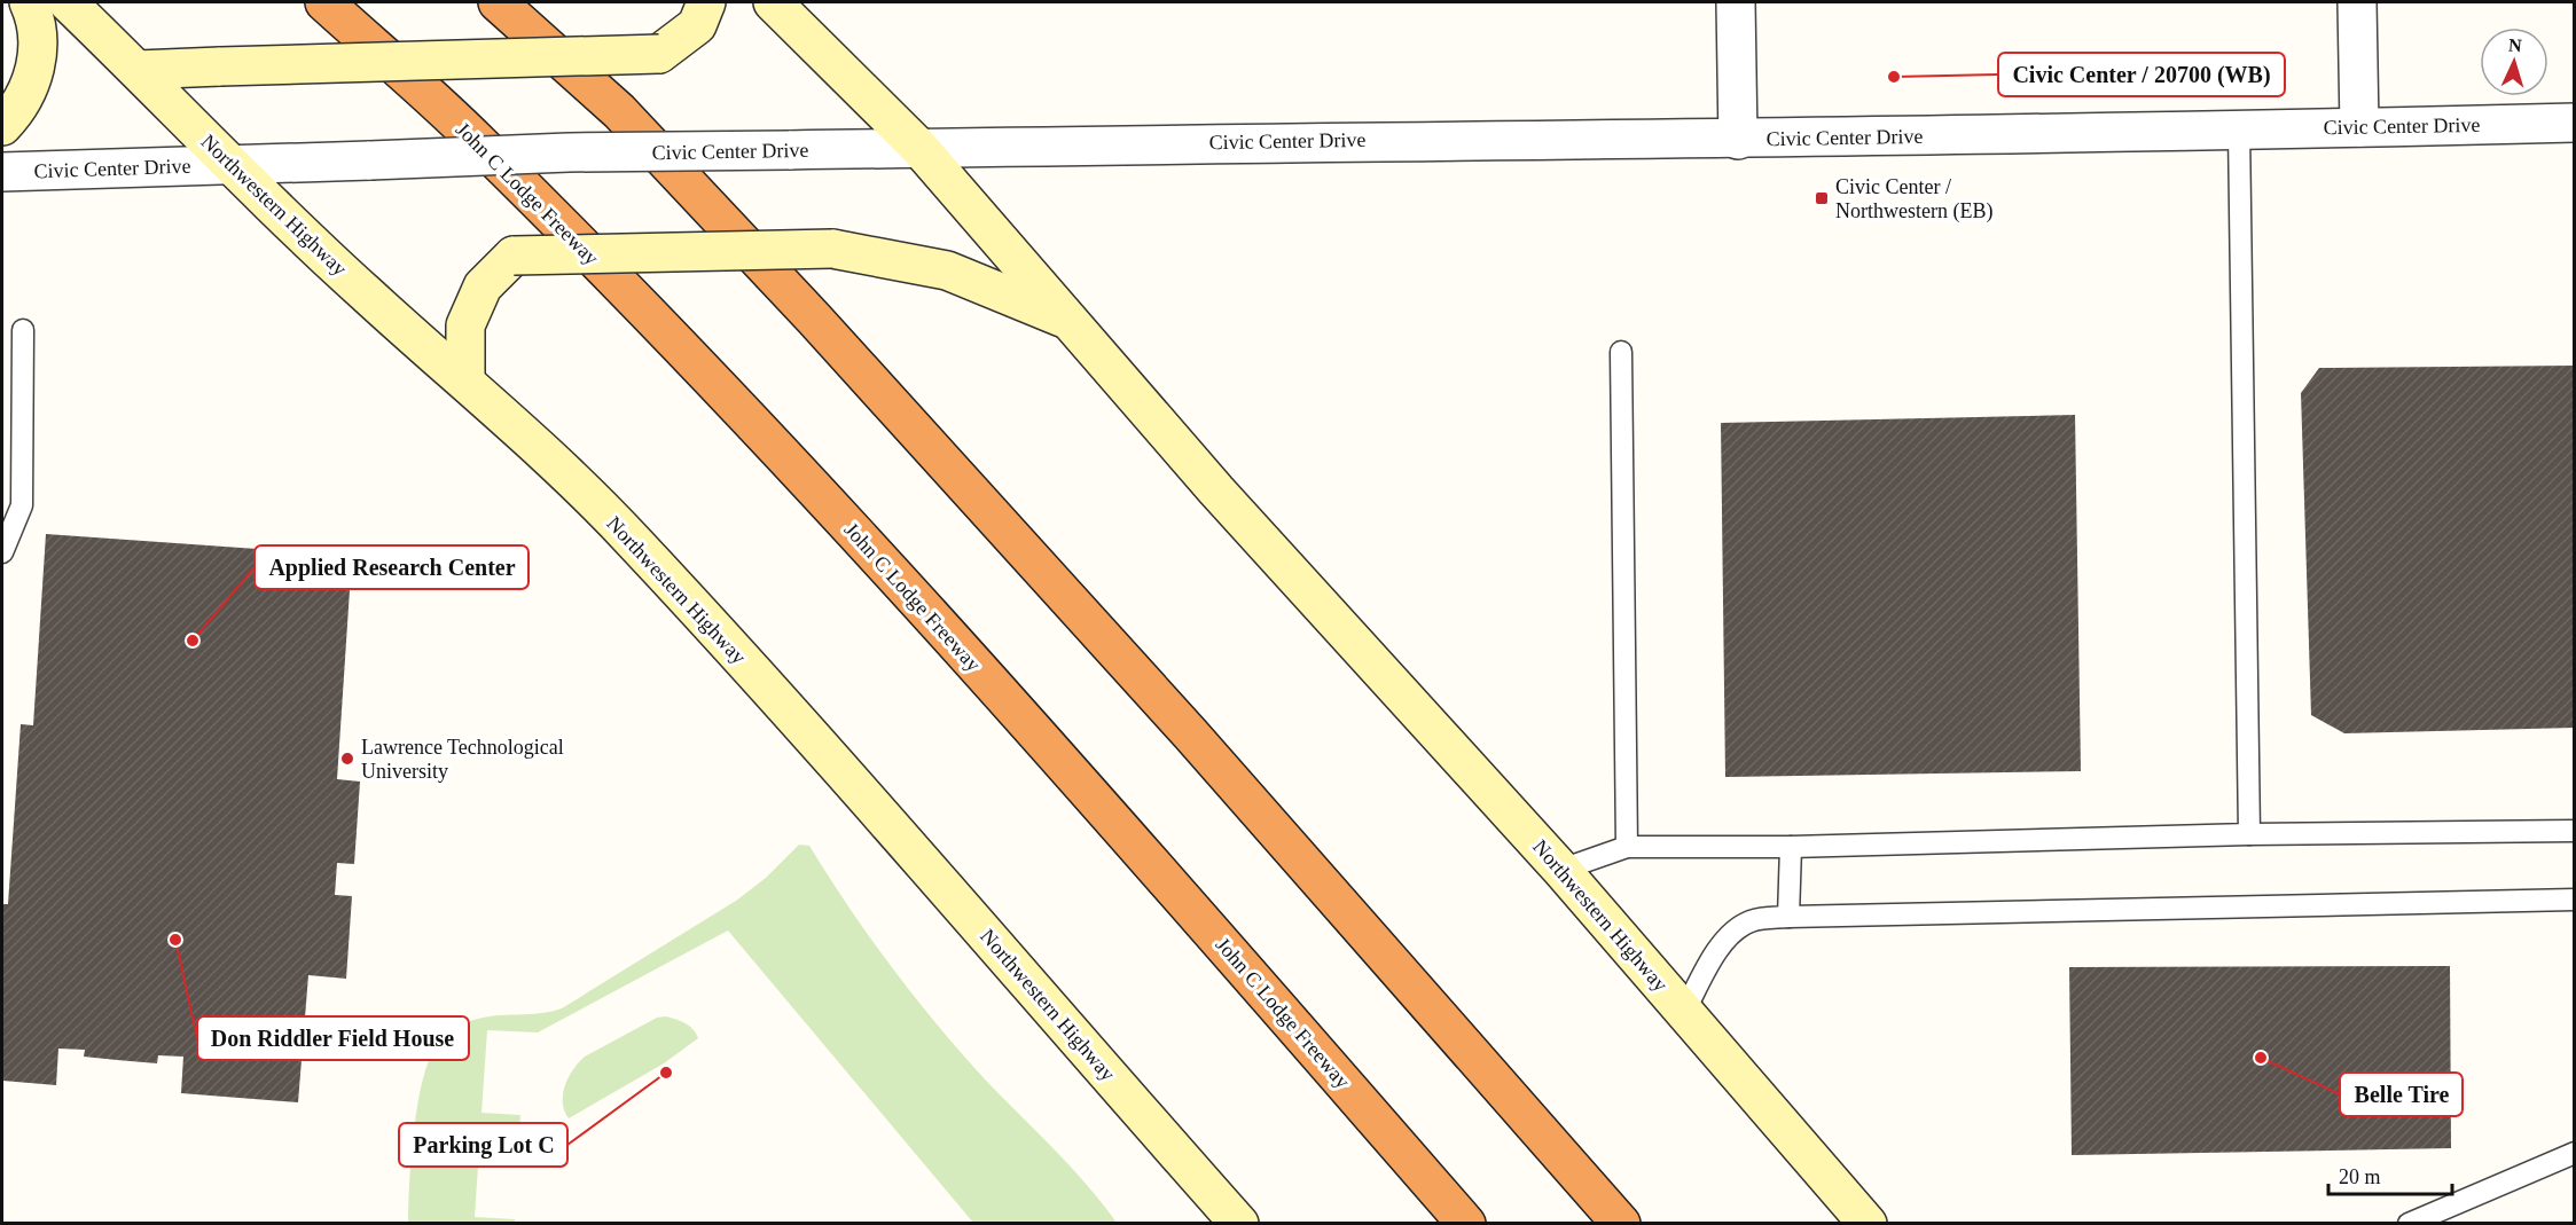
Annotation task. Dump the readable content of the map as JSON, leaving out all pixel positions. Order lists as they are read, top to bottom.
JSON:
{
  "streets": {
    "highway": ["John C Lodge Freeway"],
    "main road": ["Northwestern Highway"],
    "street": ["Civic Center Drive"]
  },
  "crossings": [
    ["Civic Center Drive", "Northwestern Highway"]
  ],
  "places": {
    "other": [
      "Civic Center / 20700 (WB)",
      "Applied Research Center",
      "Lawrence Technological University",
      "Don Riddler Field House",
      "Belle Tire",
      "Parking Lot C"
    ],
    "transit": ["Civic Center / Northwestern (EB)"]
  },
  "scale_bar": "20 m",
  "north": "top"
}
